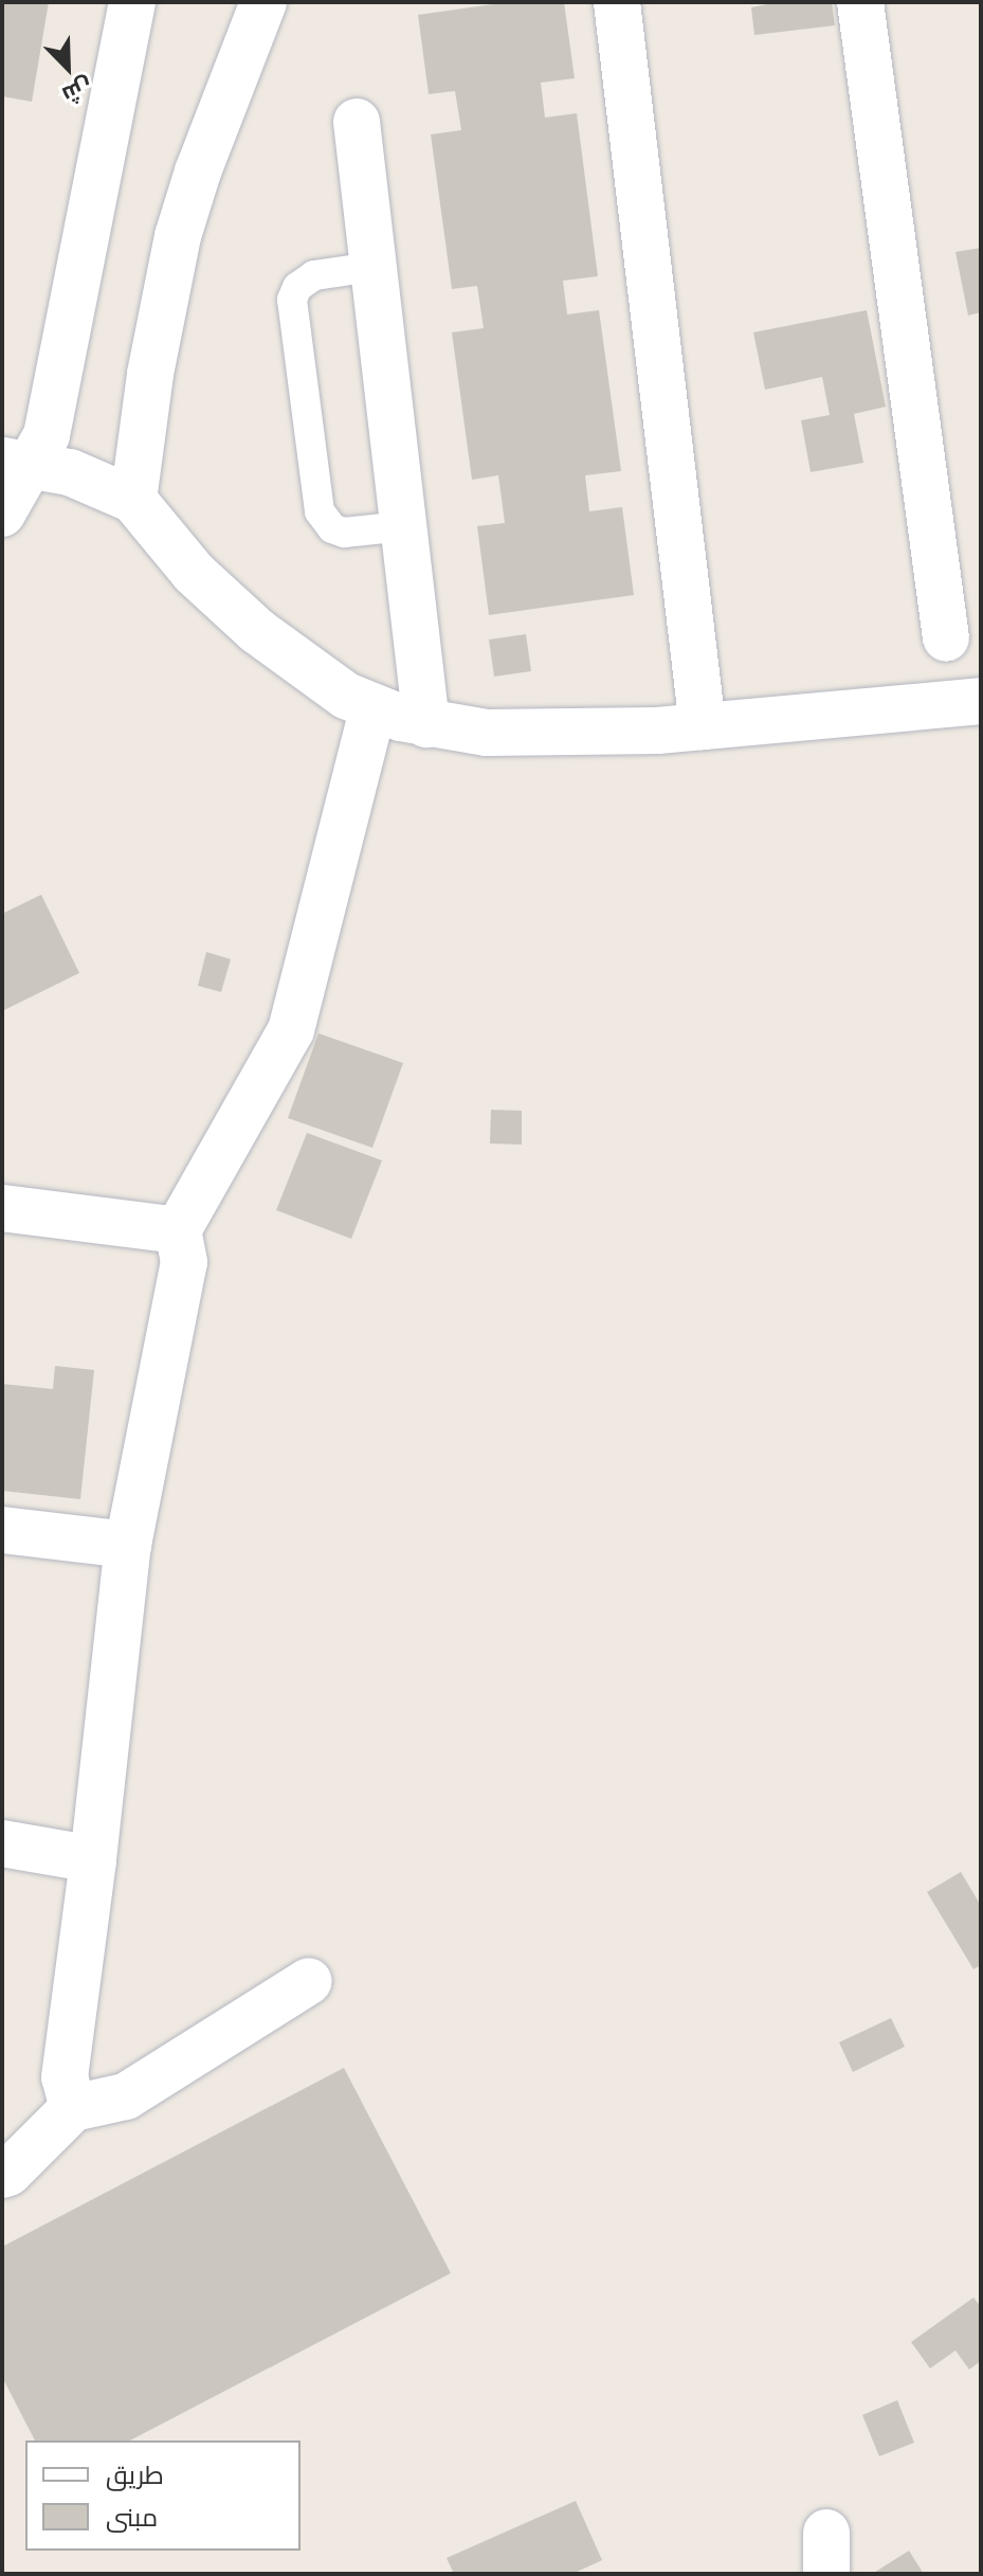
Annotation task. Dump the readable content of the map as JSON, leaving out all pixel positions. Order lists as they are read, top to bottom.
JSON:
{
  "legend": ["طريق", "مبنى"],
  "north": "bottom right"
}
